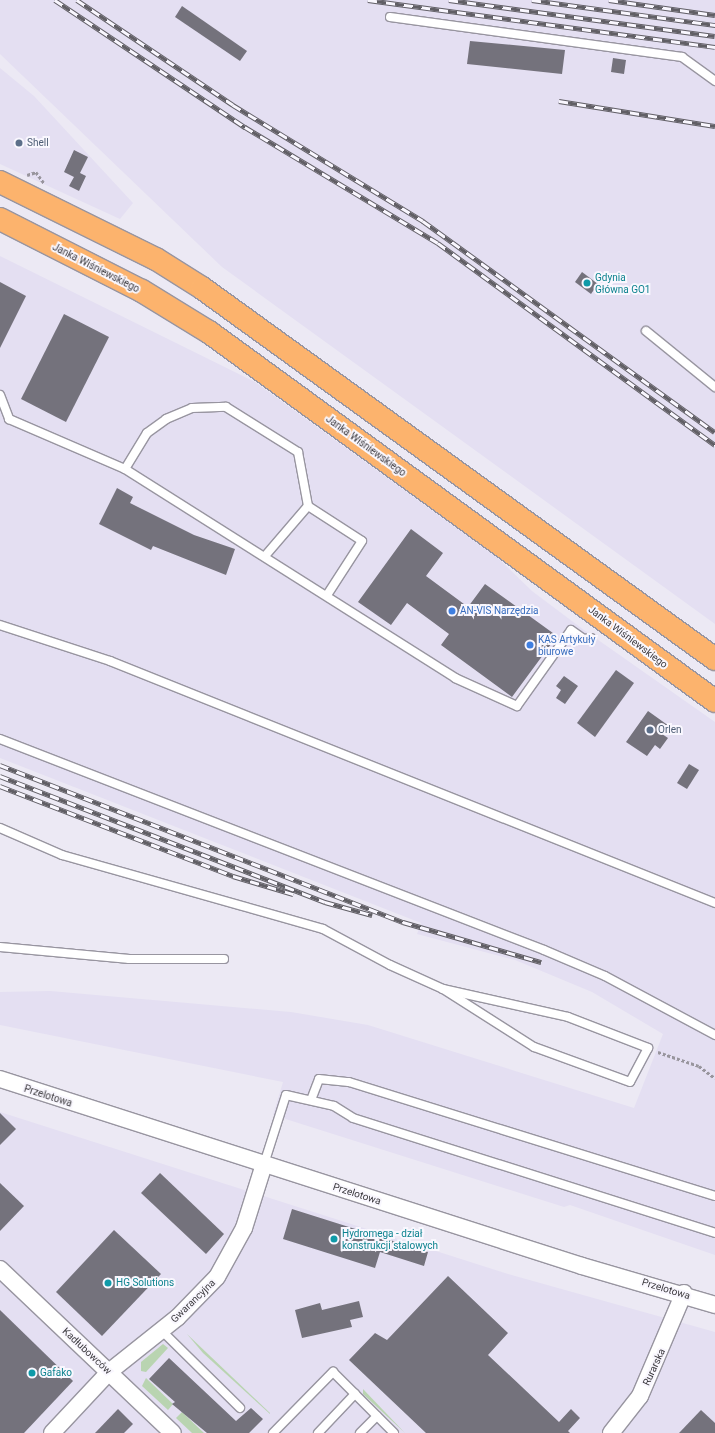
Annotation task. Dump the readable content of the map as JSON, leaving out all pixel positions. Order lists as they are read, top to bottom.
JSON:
{
  "streets": {
    "highway": ["Janka Wiśniewskiego"],
    "street": [
      "Przelotowa",
      "Gwarancyjna",
      "Kadłubowców",
      "Rurarska"
    ]
  },
  "crossings": [
    ["Przelotowa", "Gwarancyjna"],
    ["Przelotowa", "Rurarska"],
    ["Gwarancyjna", "Kadłubowców"]
  ],
  "places": [
    "Shell",
    "Gdynia Główna GO1",
    "AN-VIS Narzędzia",
    "KAS Artykuły biurowe",
    "Orlen",
    "Hydromega - dział konstrukcji stalowych",
    "HG Solutions",
    "Gafako"
  ]
}
